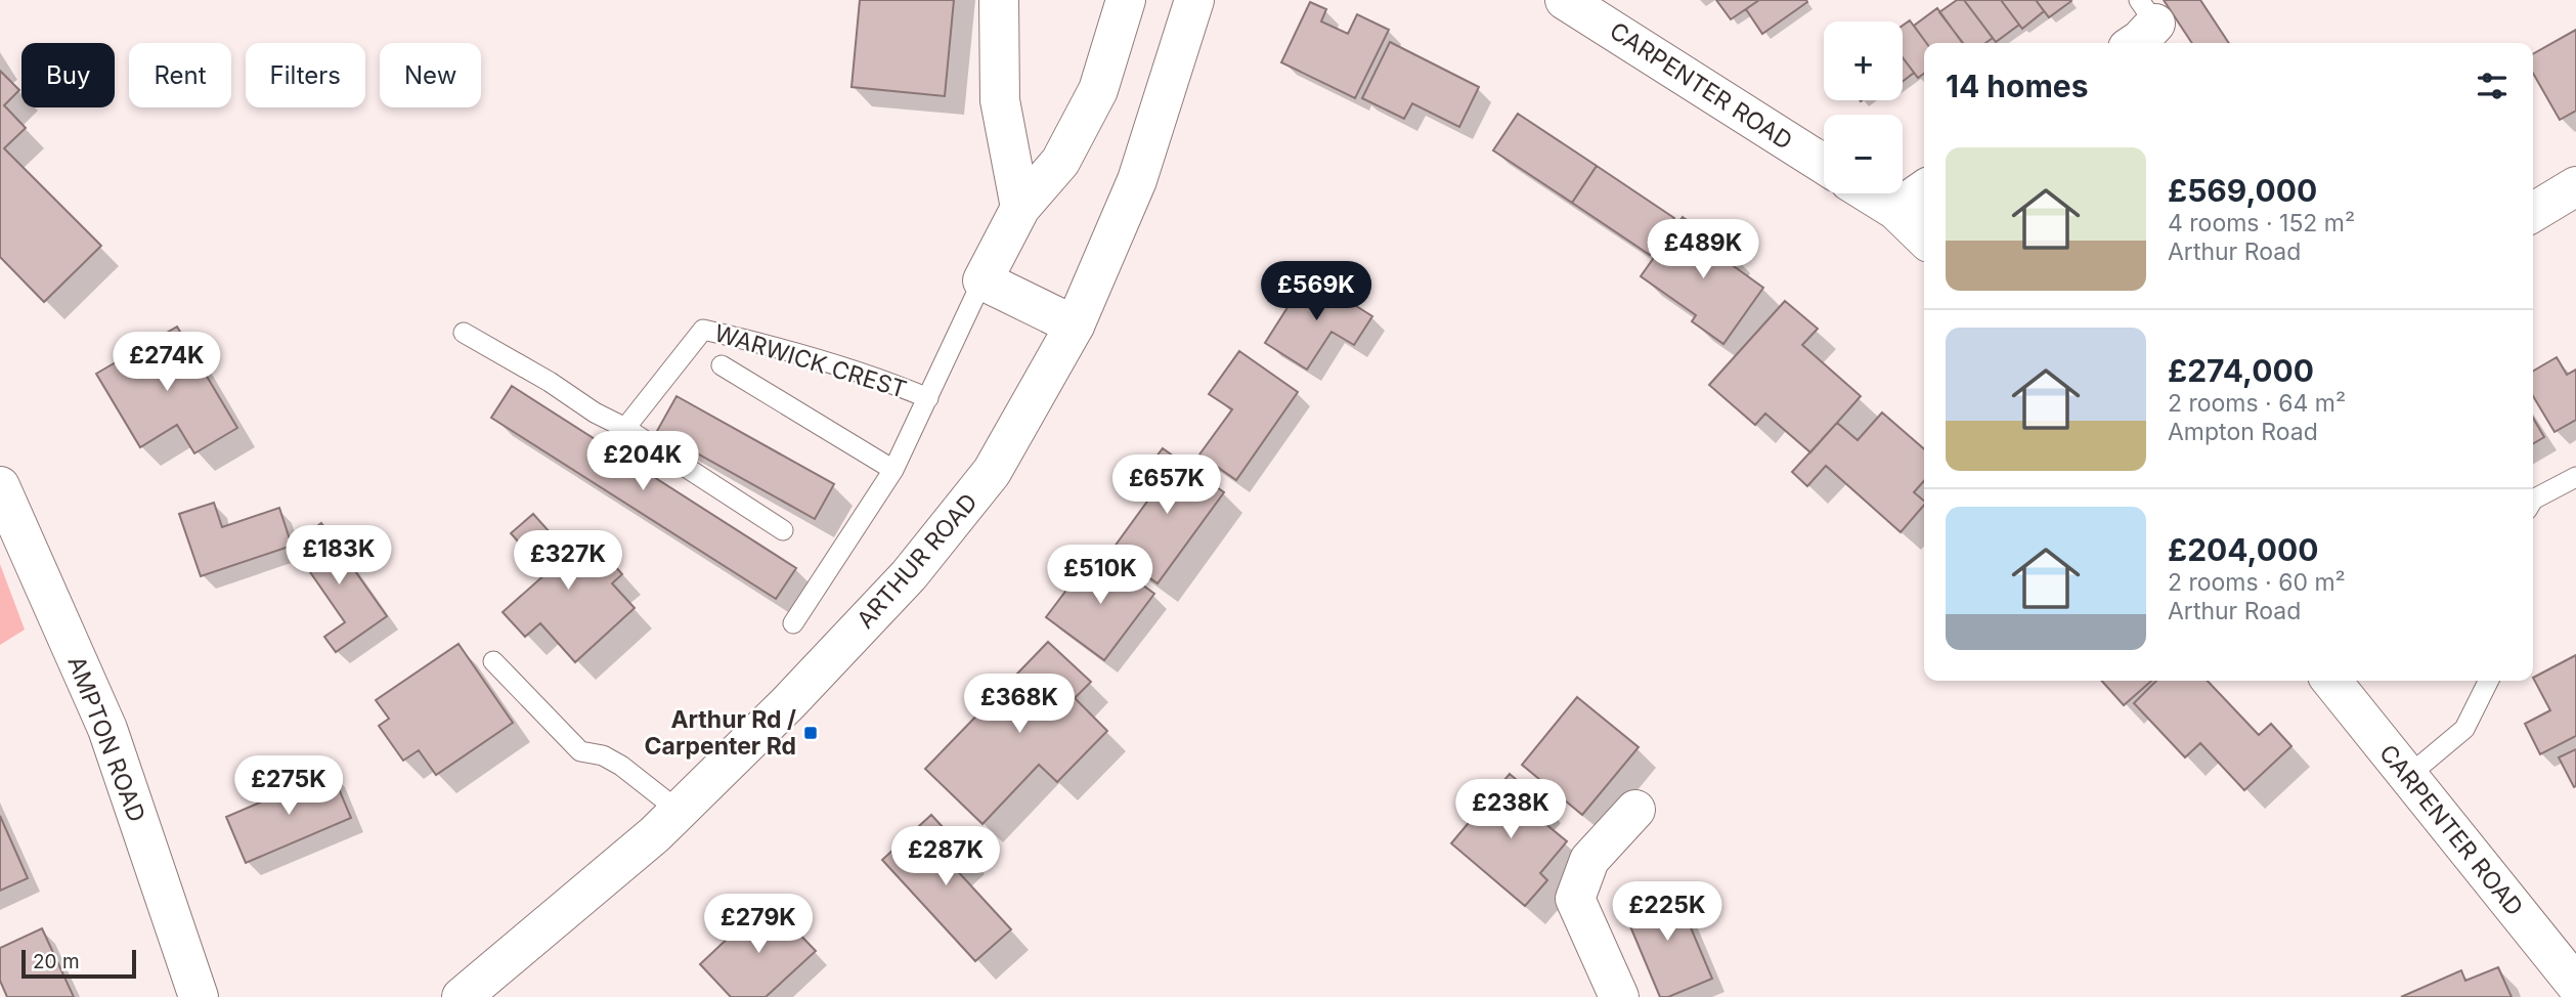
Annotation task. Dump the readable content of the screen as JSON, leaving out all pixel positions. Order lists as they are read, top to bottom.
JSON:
{
  "streets": {
    "street": [
      "CARPENTER ROAD",
      "WARWICK CREST",
      "ARTHUR ROAD",
      "AMPTON ROAD"
    ]
  },
  "places": {
    "transit": ["Arthur Rd / Carpenter Rd"]
  },
  "scale_bar": "20 m",
  "page": {
    "map_buttons": ["+", "−"],
    "chip": [
      "Buy",
      "Rent",
      "Filters",
      "New"
    ],
    "heading": "14 homes",
    "list": [
      {
        "name": "£569,000",
        "note": "4 rooms · 152 m² · Arthur Road"
      },
      {
        "name": "£274,000",
        "note": "2 rooms · 64 m² · Ampton Road"
      },
      {
        "name": "£204,000",
        "note": "2 rooms · 60 m² · Arthur Road"
      }
    ],
    "price": [
      "£489K",
      "£569K",
      "£274K",
      "£204K",
      "£657K",
      "£183K",
      "£327K",
      "£510K",
      "£368K",
      "£275K",
      "£238K",
      "£287K",
      "£225K",
      "£279K"
    ],
    "scale": "20 m"
  }
}
